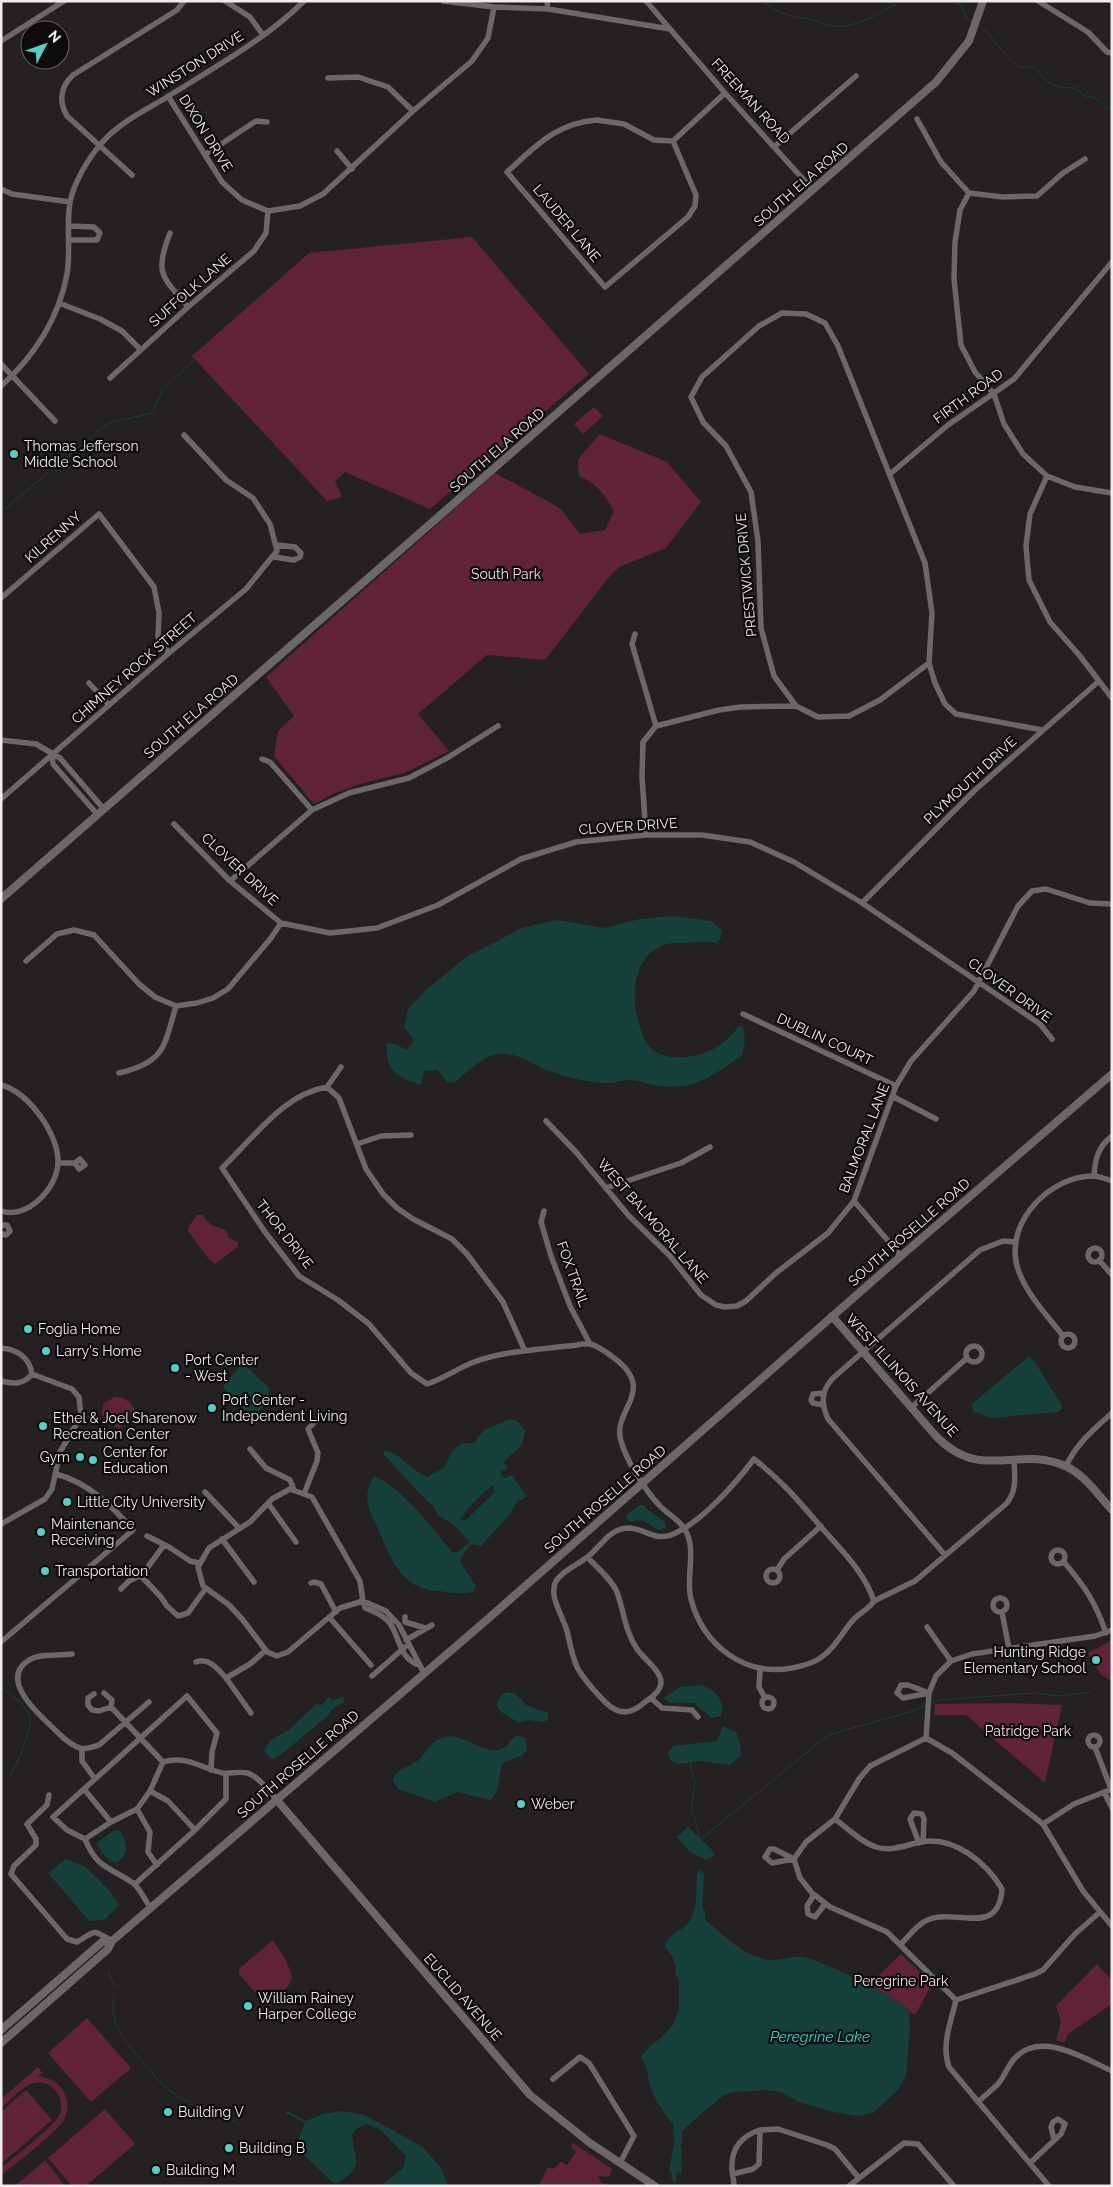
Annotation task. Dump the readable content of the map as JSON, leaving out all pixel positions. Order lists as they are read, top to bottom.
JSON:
{
  "streets": {
    "main road": [
      "SOUTH ELA ROAD",
      "SOUTH ROSELLE ROAD",
      "WEST ILLINOIS AVENUE",
      "EUCLID AVENUE"
    ],
    "street": [
      "WINSTON DRIVE",
      "FREEMAN ROAD",
      "DIXON DRIVE",
      "LAUDER LANE",
      "SUFFOLK LANE",
      "FIRTH ROAD",
      "KILRENNY",
      "PRESTWICK DRIVE",
      "CHIMNEY ROCK STREET",
      "PLYMOUTH DRIVE",
      "CLOVER DRIVE",
      "DUBLIN COURT",
      "BALMORAL LANE",
      "WEST BALMORAL LANE",
      "THOR DRIVE",
      "FOX TRAIL"
    ]
  },
  "crossings": [
    ["WINSTON DRIVE", "DIXON DRIVE"],
    ["FREEMAN ROAD", "SOUTH ELA ROAD"],
    ["DIXON DRIVE", "SUFFOLK LANE"],
    ["FIRTH ROAD", "PRESTWICK DRIVE"],
    ["KILRENNY", "CHIMNEY ROCK STREET"],
    ["PLYMOUTH DRIVE", "CLOVER DRIVE"],
    ["CLOVER DRIVE", "BALMORAL LANE"],
    ["DUBLIN COURT", "BALMORAL LANE"],
    ["BALMORAL LANE", "WEST BALMORAL LANE"],
    ["SOUTH ROSELLE ROAD", "WEST ILLINOIS AVENUE"],
    ["SOUTH ROSELLE ROAD", "EUCLID AVENUE"]
  ],
  "water": ["Peregrine Lake"],
  "parks": ["South Park", "Patridge Park", "Peregrine Park"],
  "places": [
    "Thomas Jefferson Middle School",
    "Foglia Home",
    "Larry's Home",
    "Port Center - West",
    "Port Center - Independent Living",
    "Ethel & Joel Sharenow Recreation Center",
    "Gym",
    "Center for Education",
    "Little City University",
    "Maintenance Receiving",
    "Transportation",
    "Hunting Ridge Elementary School",
    "Weber",
    "William Rainey Harper College",
    "Building V",
    "Building B",
    "Building M"
  ],
  "north": "top right"
}
